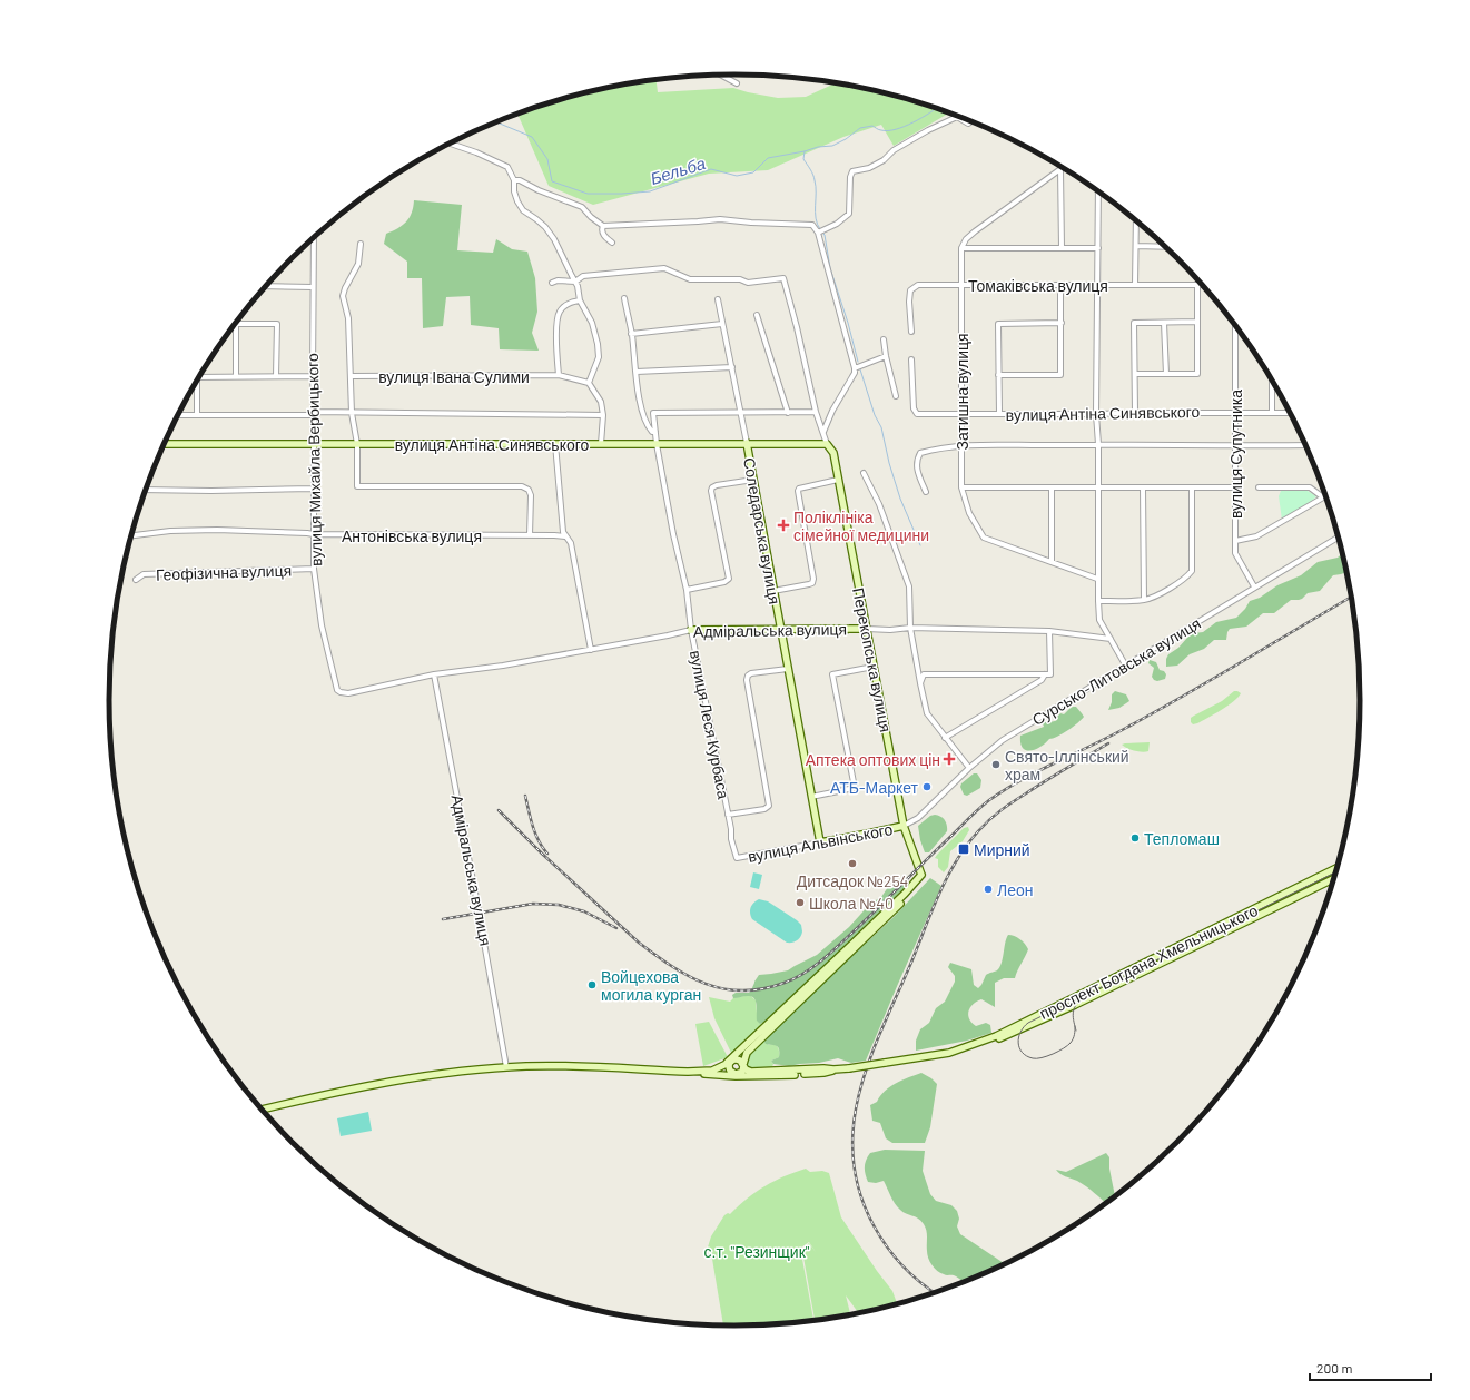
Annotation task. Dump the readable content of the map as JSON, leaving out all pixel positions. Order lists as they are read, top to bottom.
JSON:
{
  "streets": {
    "street": [
      "Томаківська вулиця",
      "вулиця Івана Сулими",
      "Затишна вулиця",
      "вулиця Антіна Синявського",
      "вулиця Супутника",
      "вулиця Михайла Вербицького",
      "Соледарська вулиця",
      "Антонівська вулиця",
      "Геофізична вулиця",
      "Адміральська вулиця",
      "Перекопська вулиця",
      "Сурсько-Литовська вулиця",
      "вулиця Леся Курбаса",
      "вулиця Альвінського",
      "проспект Богдана Хмельницького"
    ]
  },
  "crossings": [
    ["Томаківська вулиця", "Затишна вулиця"],
    ["Затишна вулиця", "вулиця Антіна Синявського"],
    ["вулиця Антіна Синявського", "вулиця Супутника"],
    ["вулиця Антіна Синявського", "вулиця Михайла Вербицького"],
    ["вулиця Антіна Синявського", "Соледарська вулиця"],
    ["вулиця Антіна Синявського", "Перекопська вулиця"],
    ["вулиця Антіна Синявського", "вулиця Леся Курбаса"],
    ["вулиця Супутника", "Сурсько-Литовська вулиця"],
    ["вулиця Михайла Вербицького", "Антонівська вулиця"],
    ["вулиця Михайла Вербицького", "Геофізична вулиця"],
    ["вулиця Михайла Вербицького", "Адміральська вулиця"],
    ["Соледарська вулиця", "Адміральська вулиця"],
    ["Соледарська вулиця", "вулиця Леся Курбаса"],
    ["Соледарська вулиця", "вулиця Альвінського"],
    ["Адміральська вулиця", "Перекопська вулиця"],
    ["Адміральська вулиця", "вулиця Леся Курбаса"],
    ["Адміральська вулиця", "проспект Богдана Хмельницького"],
    ["Перекопська вулиця", "Сурсько-Литовська вулиця"],
    ["Перекопська вулиця", "вулиця Альвінського"],
    ["Сурсько-Литовська вулиця", "вулиця Альвінського"],
    ["вулиця Леся Курбаса", "вулиця Альвінського"]
  ],
  "water": ["Бельба"],
  "parks": ["с.т. \"Резинщик\""],
  "places": {
    "health": ["Поліклініка сімейної медицини", "Аптека оптових цін"],
    "other": [
      "Свято-Іллінський храм",
      "АТБ-Маркет",
      "Тепломаш",
      "Дитсадок №254",
      "Леон",
      "Школа №40",
      "Войцехова могила курган"
    ],
    "transit": ["Мирний"]
  },
  "scale_bar": "200 m"
}
